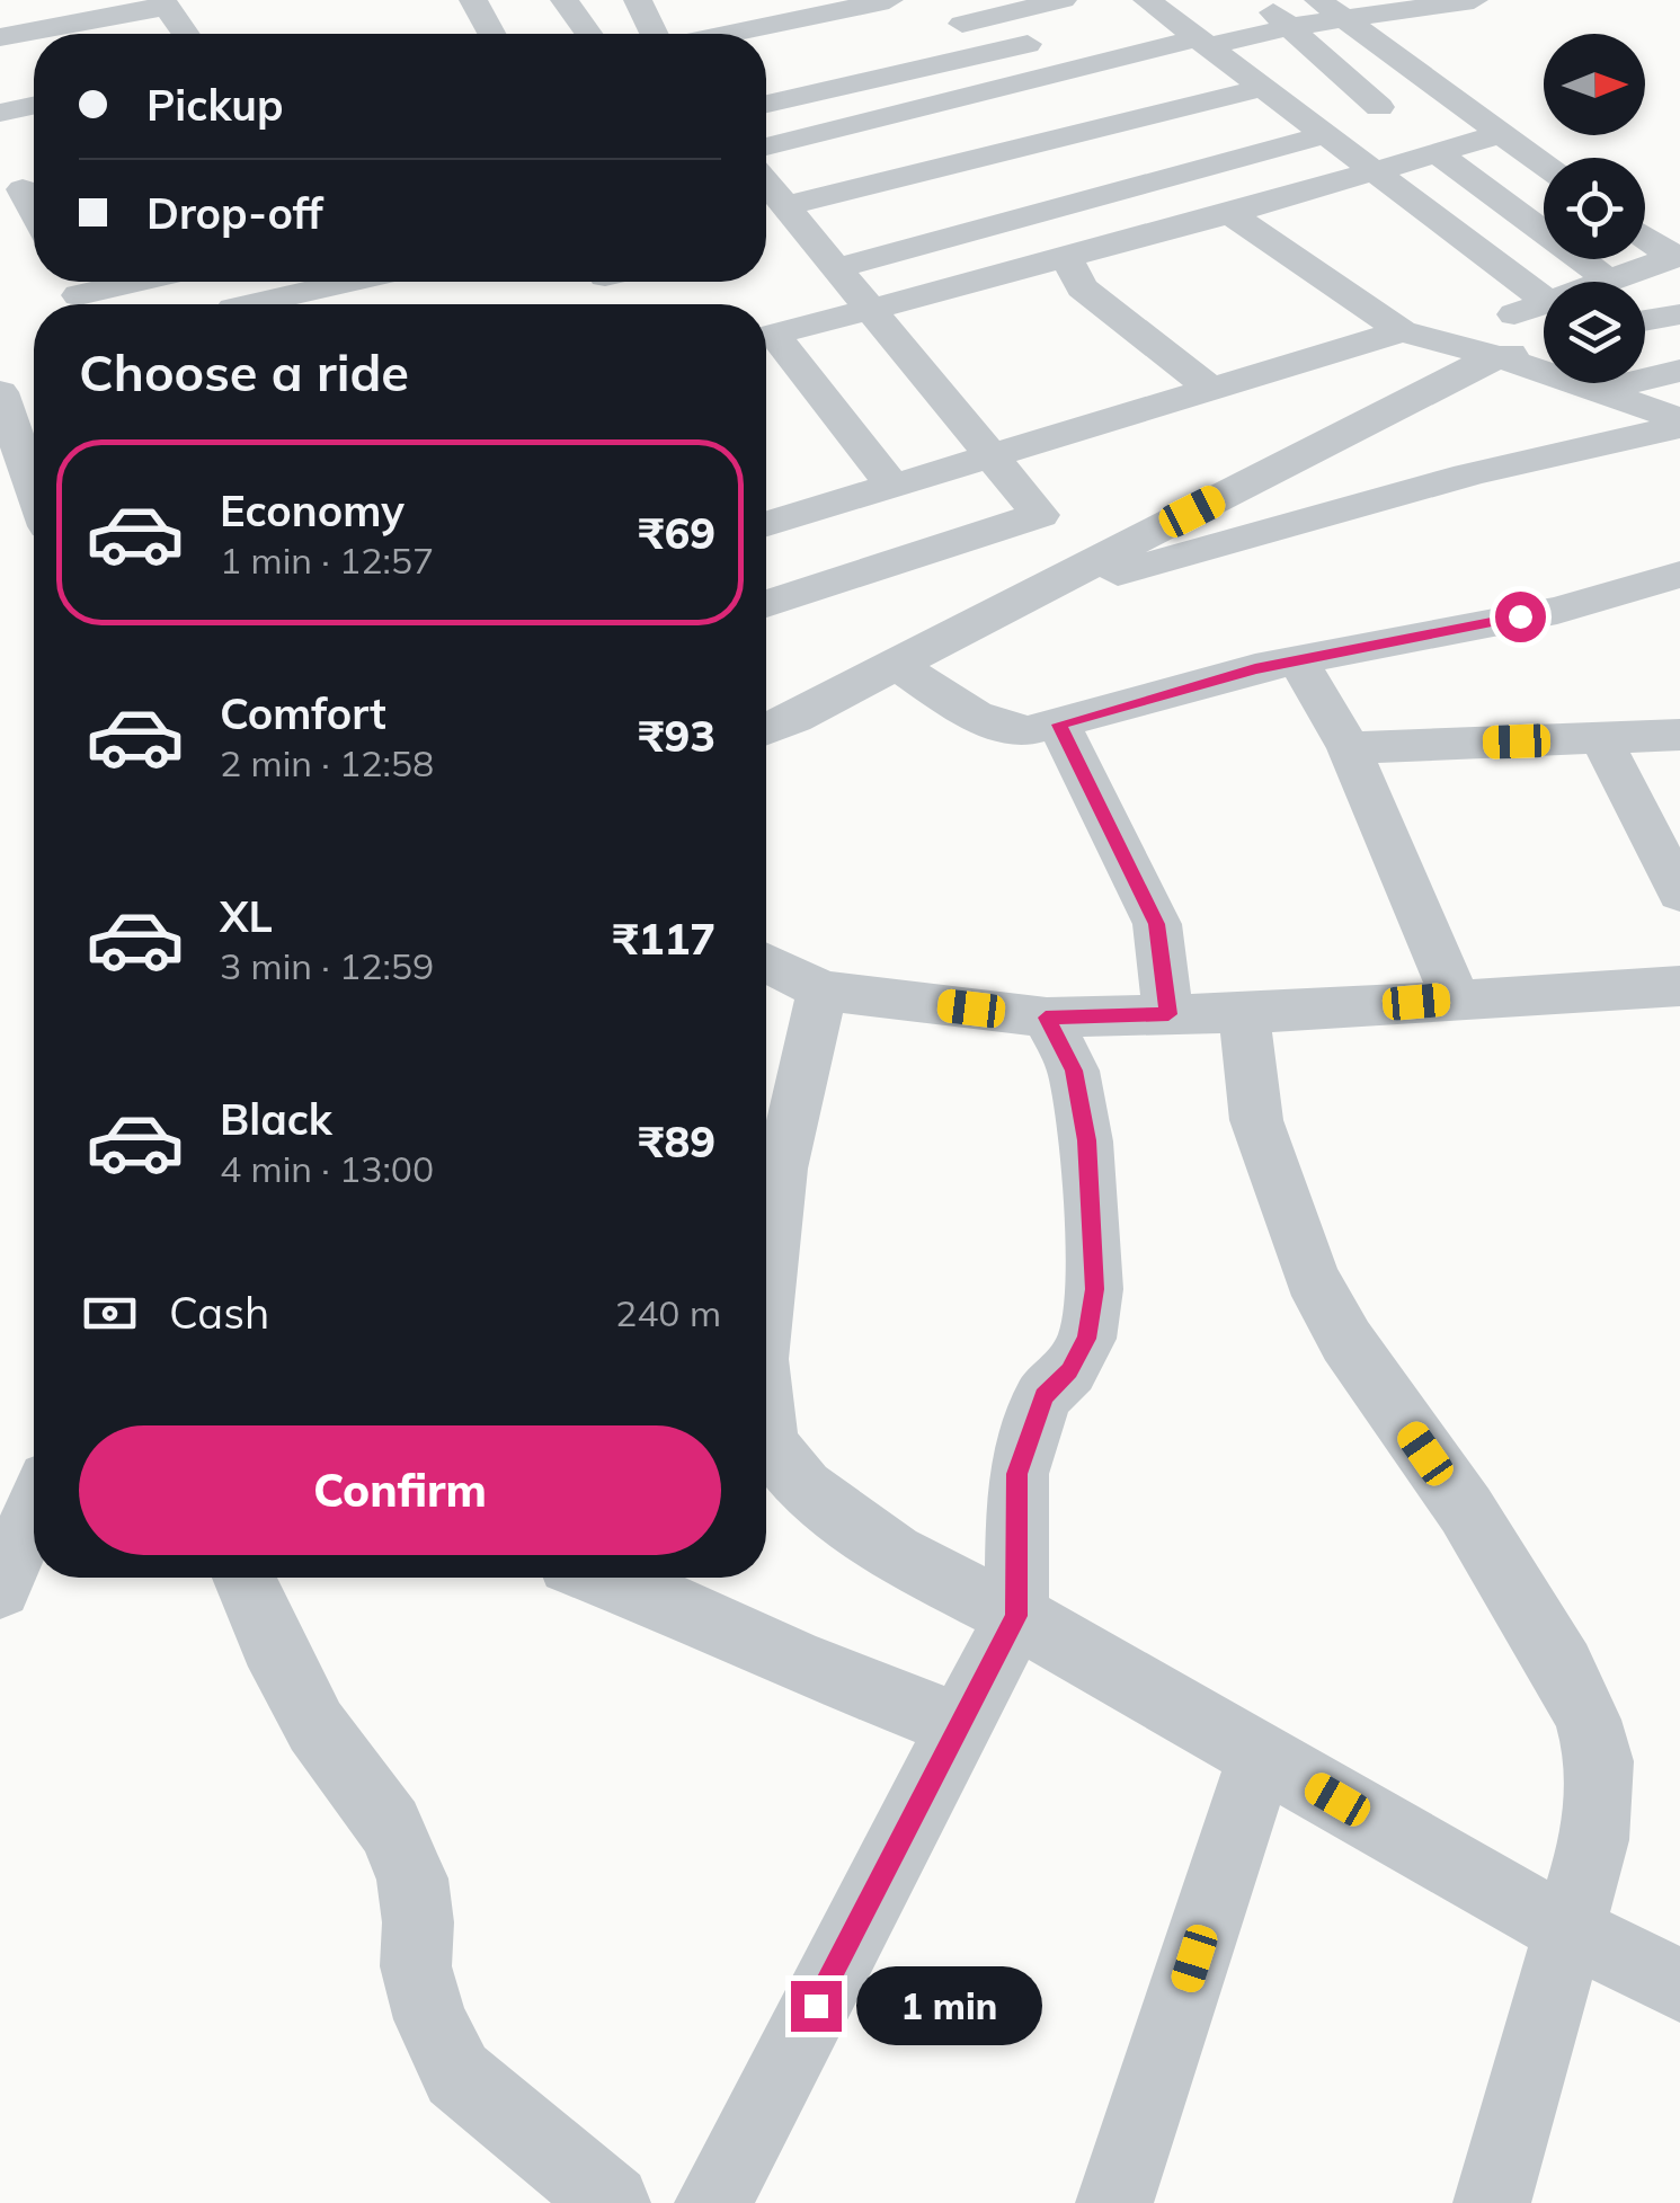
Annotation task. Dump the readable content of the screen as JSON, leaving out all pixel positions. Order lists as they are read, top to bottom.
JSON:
{
  "north": "right",
  "page": {
    "banner": ["Pickup", "Drop-off"],
    "heading": "Choose a ride",
    "list": [
      {
        "name": "Economy",
        "note": "1 min · 12:57",
        "value": "₹69"
      },
      {
        "name": "Comfort",
        "note": "2 min · 12:58",
        "value": "₹93"
      },
      {
        "name": "XL",
        "note": "3 min · 12:59",
        "value": "₹117"
      },
      {
        "name": "Black",
        "note": "4 min · 13:00",
        "value": "₹89"
      }
    ],
    "pay": ["Cash", "240 m"],
    "buttons": "Confirm",
    "bubble": "1 min"
  }
}
